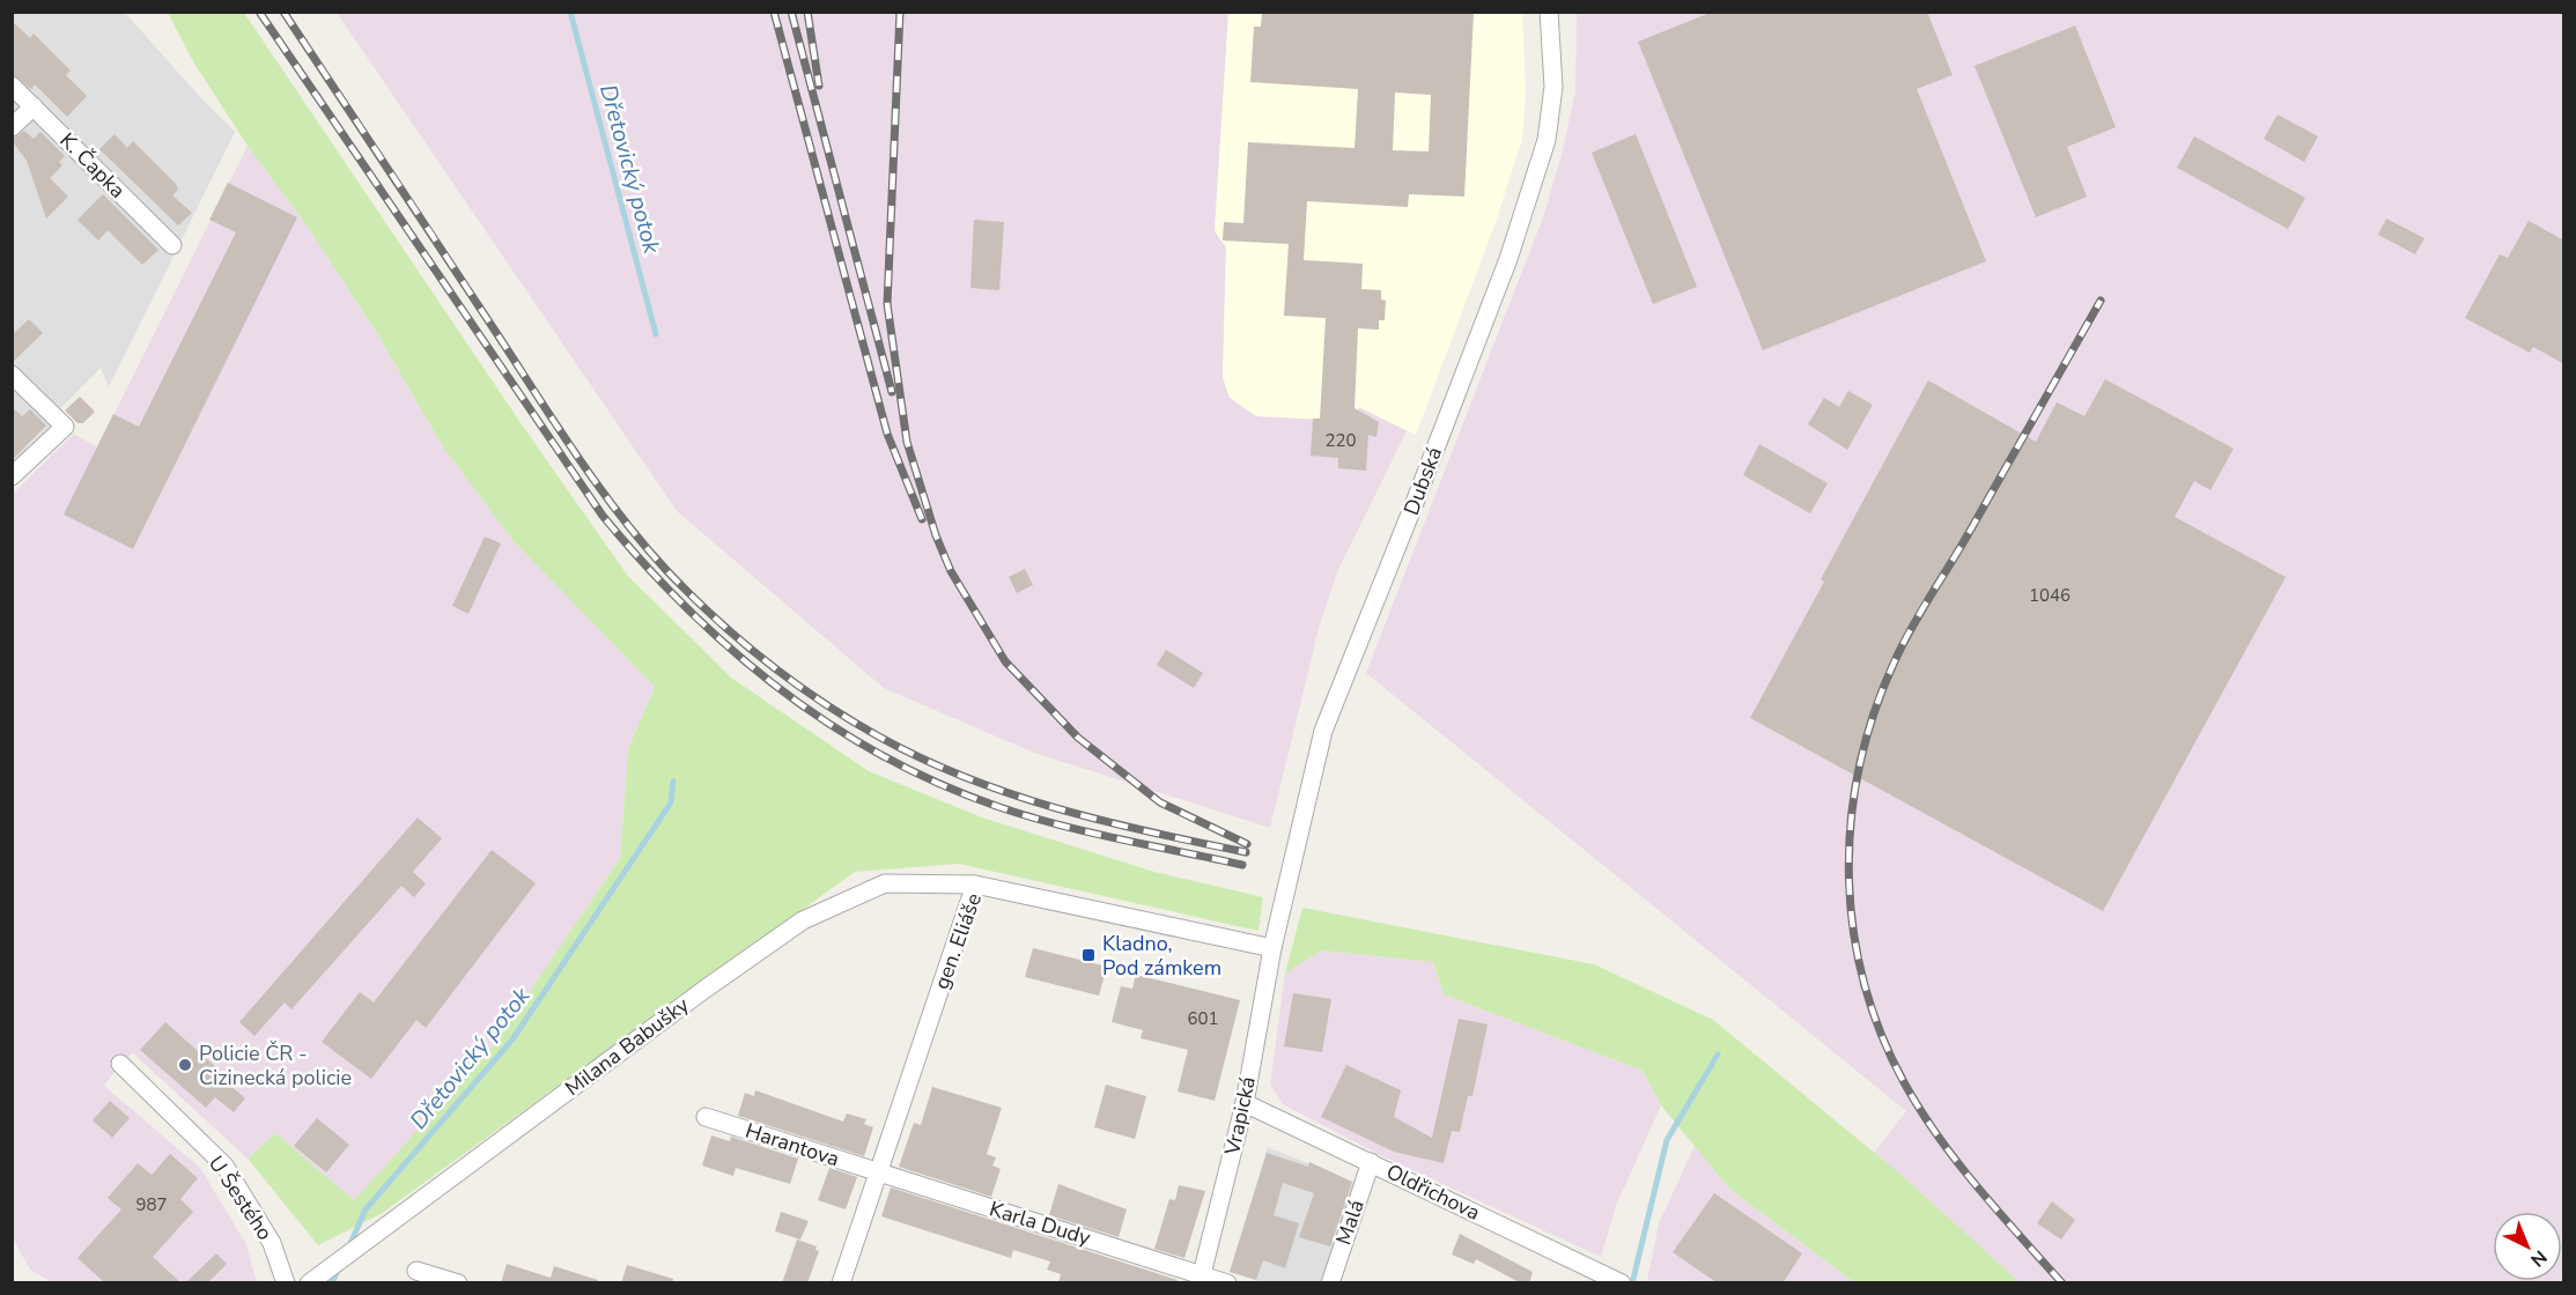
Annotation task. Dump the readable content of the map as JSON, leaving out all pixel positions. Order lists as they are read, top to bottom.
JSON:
{
  "streets": {
    "street": [
      "K. Čapka",
      "Dubská",
      "gen. Eliáše",
      "Milana Babušky",
      "Vrapická",
      "Harantova",
      "Oldřichova",
      "U Šestého",
      "Malá",
      "Karla Dudy"
    ]
  },
  "crossings": [
    ["Dubská", "gen. Eliáše"],
    ["Dubská", "Vrapická"],
    ["gen. Eliáše", "Milana Babušky"],
    ["gen. Eliáše", "Vrapická"],
    ["gen. Eliáše", "Harantova"],
    ["gen. Eliáše", "Karla Dudy"],
    ["Vrapická", "Oldřichova"],
    ["Vrapická", "Karla Dudy"],
    ["Harantova", "Karla Dudy"],
    ["Oldřichova", "Malá"]
  ],
  "water": ["Dřetovický potok"],
  "places": {
    "transit": ["Kladno, Pod zámkem"],
    "other": ["Policie ČR - Cizinecká policie"]
  },
  "house_numbers": [
    "220",
    "1046",
    "601",
    "987"
  ],
  "north": "bottom right"
}
